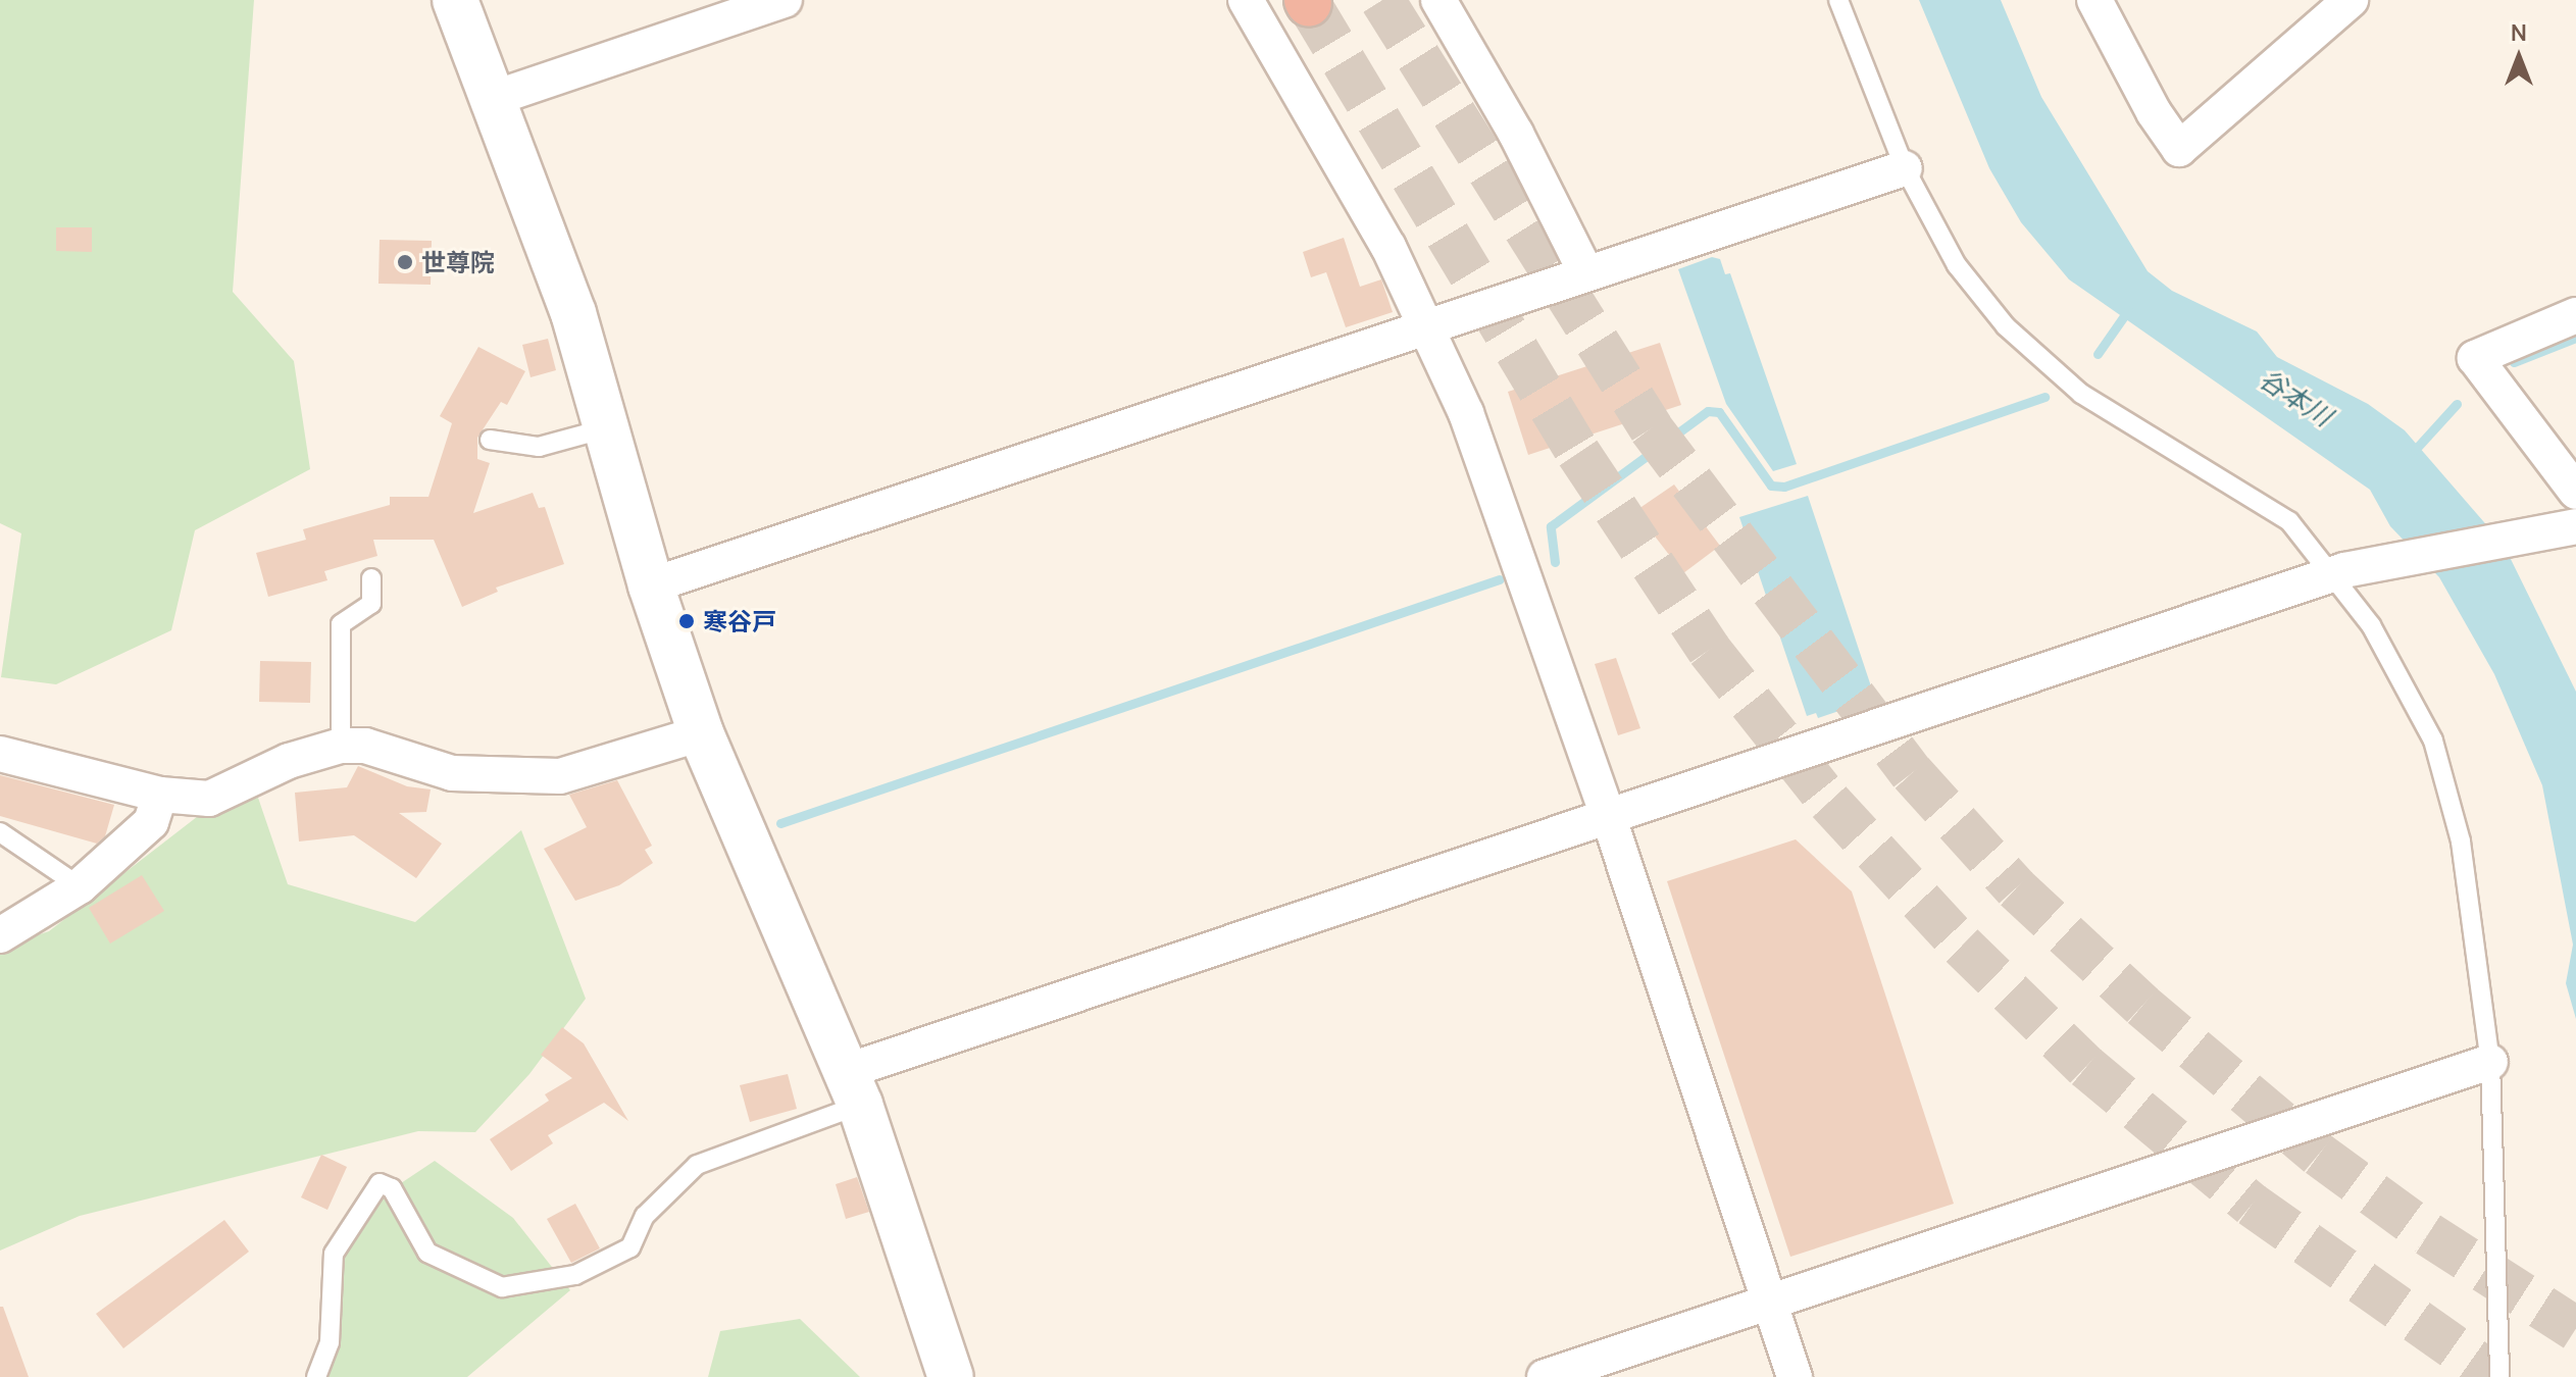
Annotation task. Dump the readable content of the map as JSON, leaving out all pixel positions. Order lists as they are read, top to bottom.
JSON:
{
  "water": ["谷本川"],
  "places": ["世尊院", "寒谷戸"],
  "north": "top"
}
